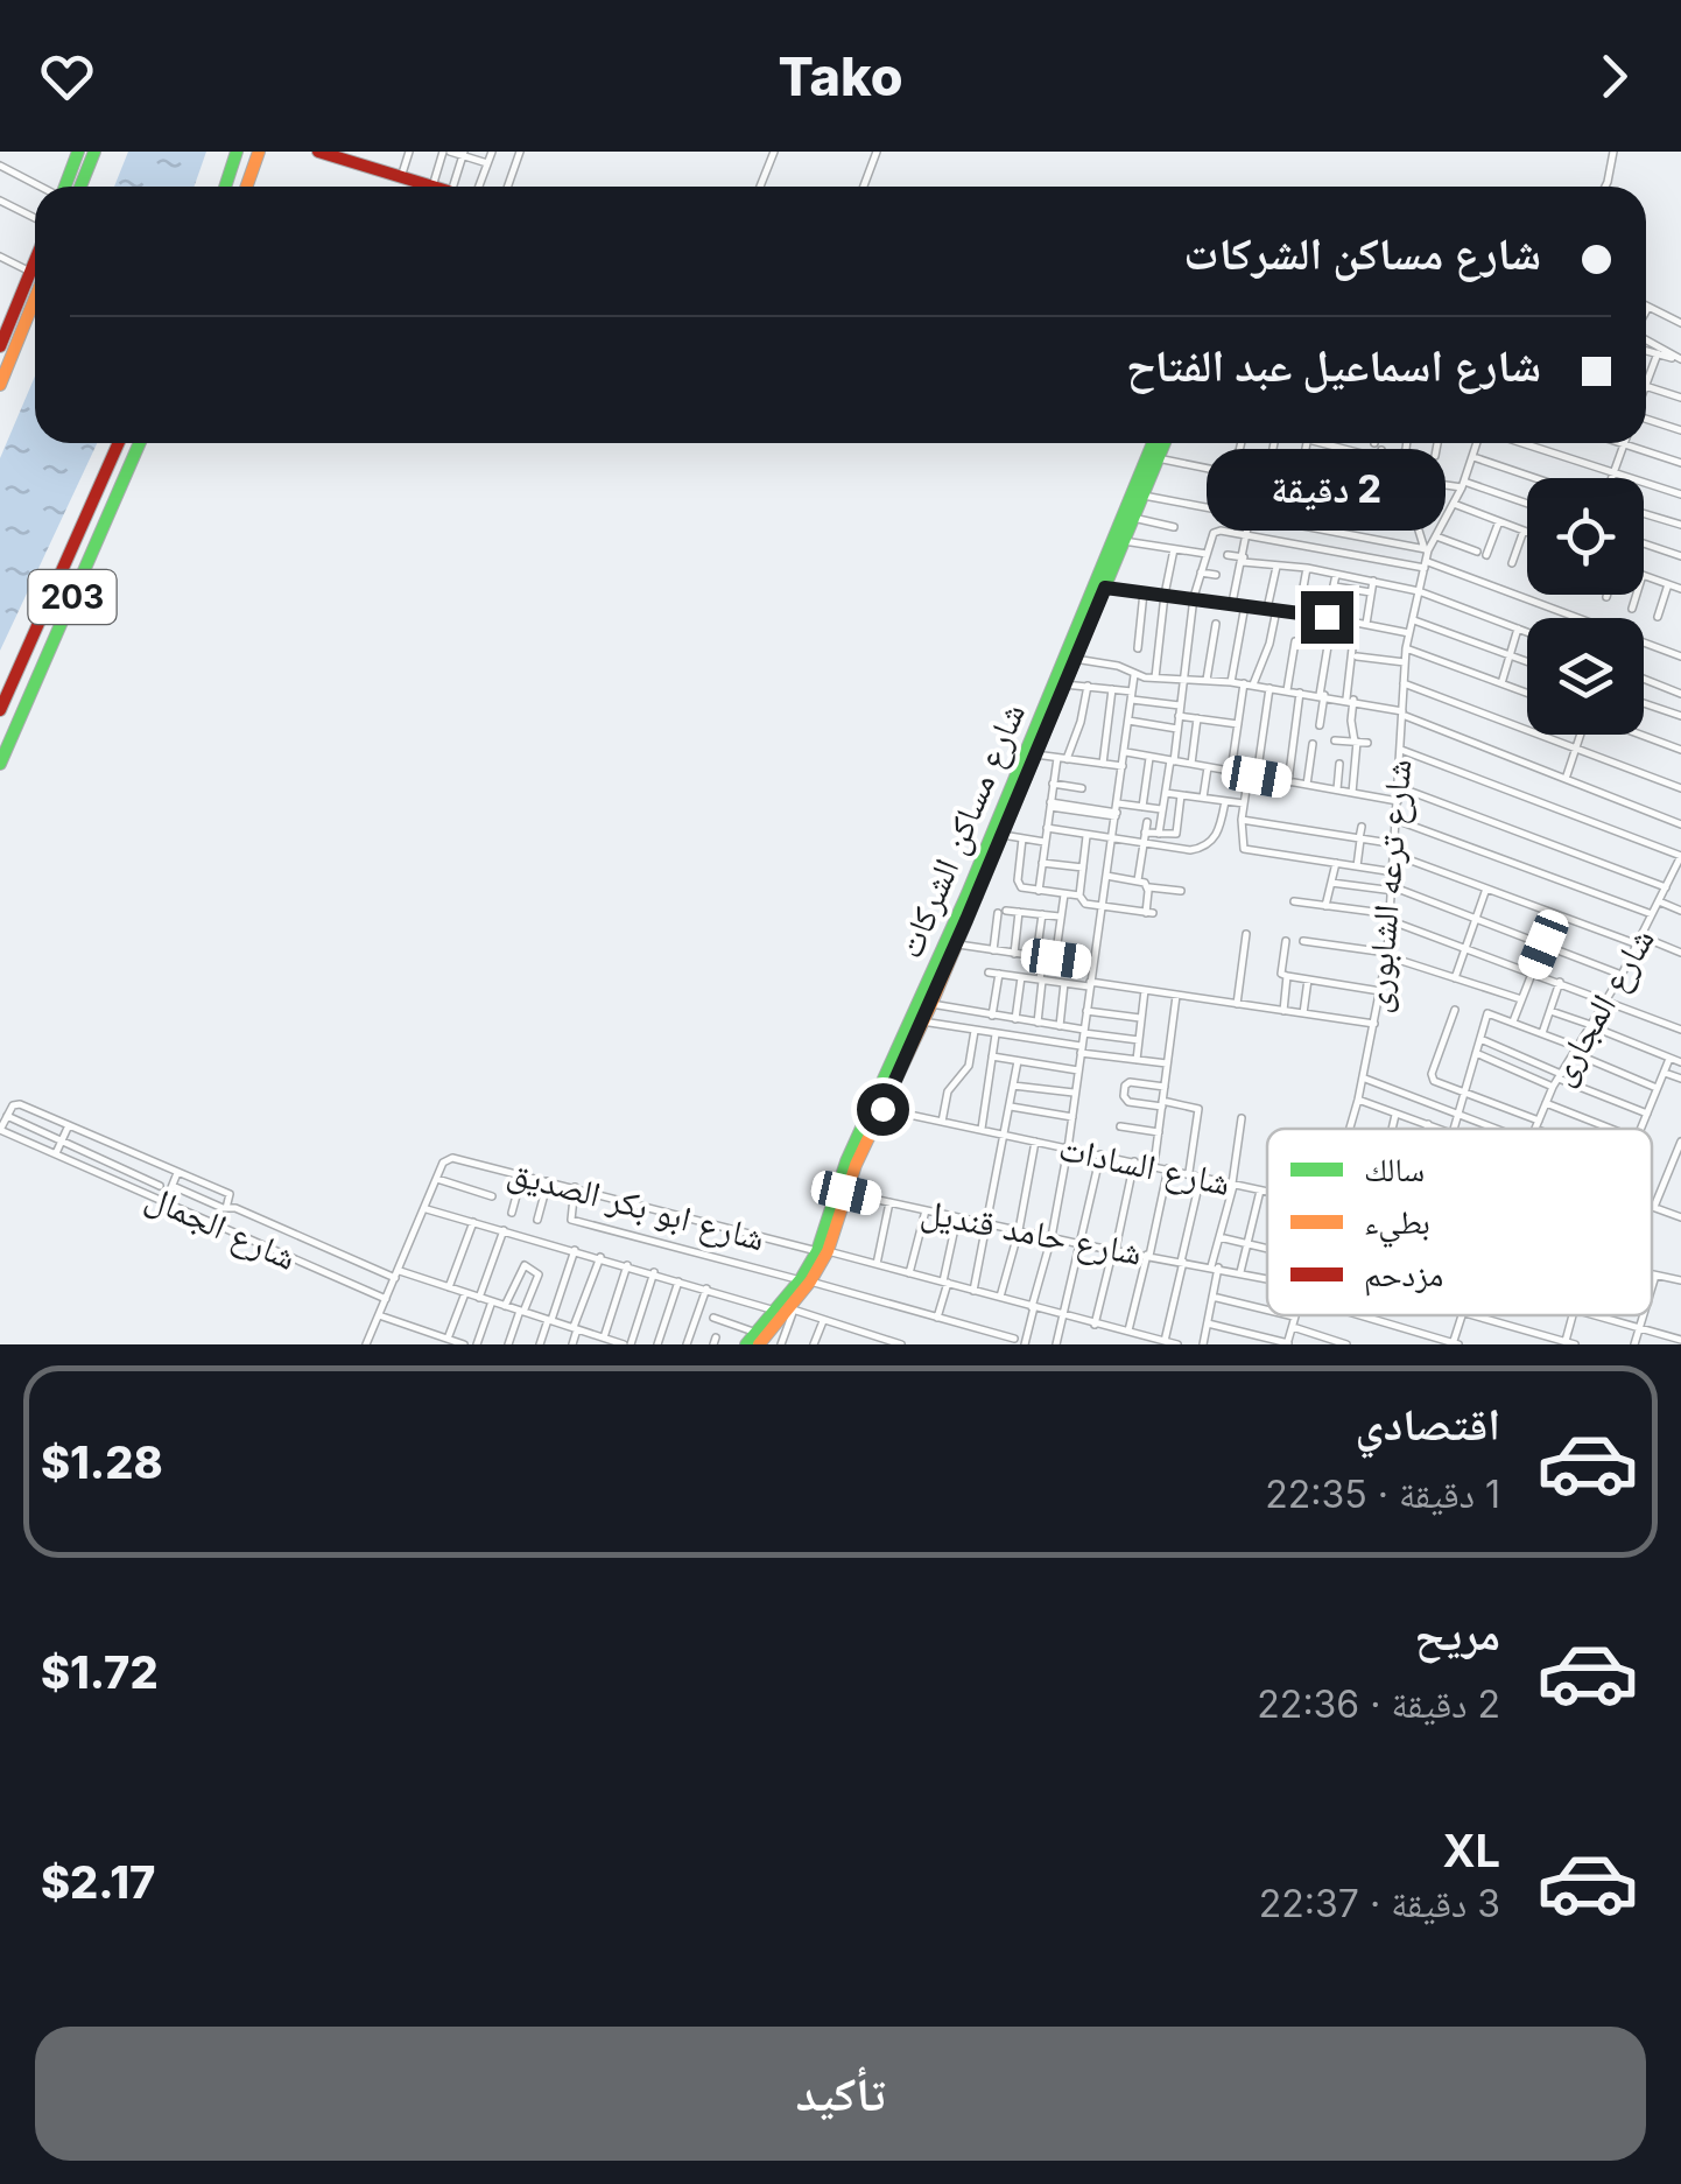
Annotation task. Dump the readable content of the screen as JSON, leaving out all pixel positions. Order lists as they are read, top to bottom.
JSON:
{
  "streets": {
    "street": [
      "203",
      "شارع مساكن الشركات",
      "شارع ترعه الشابورى",
      "شارع المجارى",
      "شارع السادات",
      "شارع ابو بكر الصديق",
      "شارع الجمال",
      "شارع حامد قنديل"
    ]
  },
  "crossings": [
    ["شارع مساكن الشركات", "شارع السادات"],
    ["شارع مساكن الشركات", "شارع ابو بكر الصديق"],
    ["شارع مساكن الشركات", "شارع حامد قنديل"]
  ],
  "legend": ["سالك", "بطيء", "مزدحم"],
  "page": {
    "header": "Tako",
    "banner": ["شارع مساكن الشركات", "شارع اسماعيل عبد الفتاح"],
    "bubble": "2 دقيقة",
    "list": [
      {
        "name": "اقتصادي",
        "note": "1 دقيقة · 22:35",
        "value": "$1.28"
      },
      {
        "name": "مريح",
        "note": "2 دقيقة · 22:36",
        "value": "$1.72"
      },
      {
        "name": "XL",
        "note": "3 دقيقة · 22:37",
        "value": "$2.17"
      }
    ],
    "buttons": "تأكيد"
  }
}
